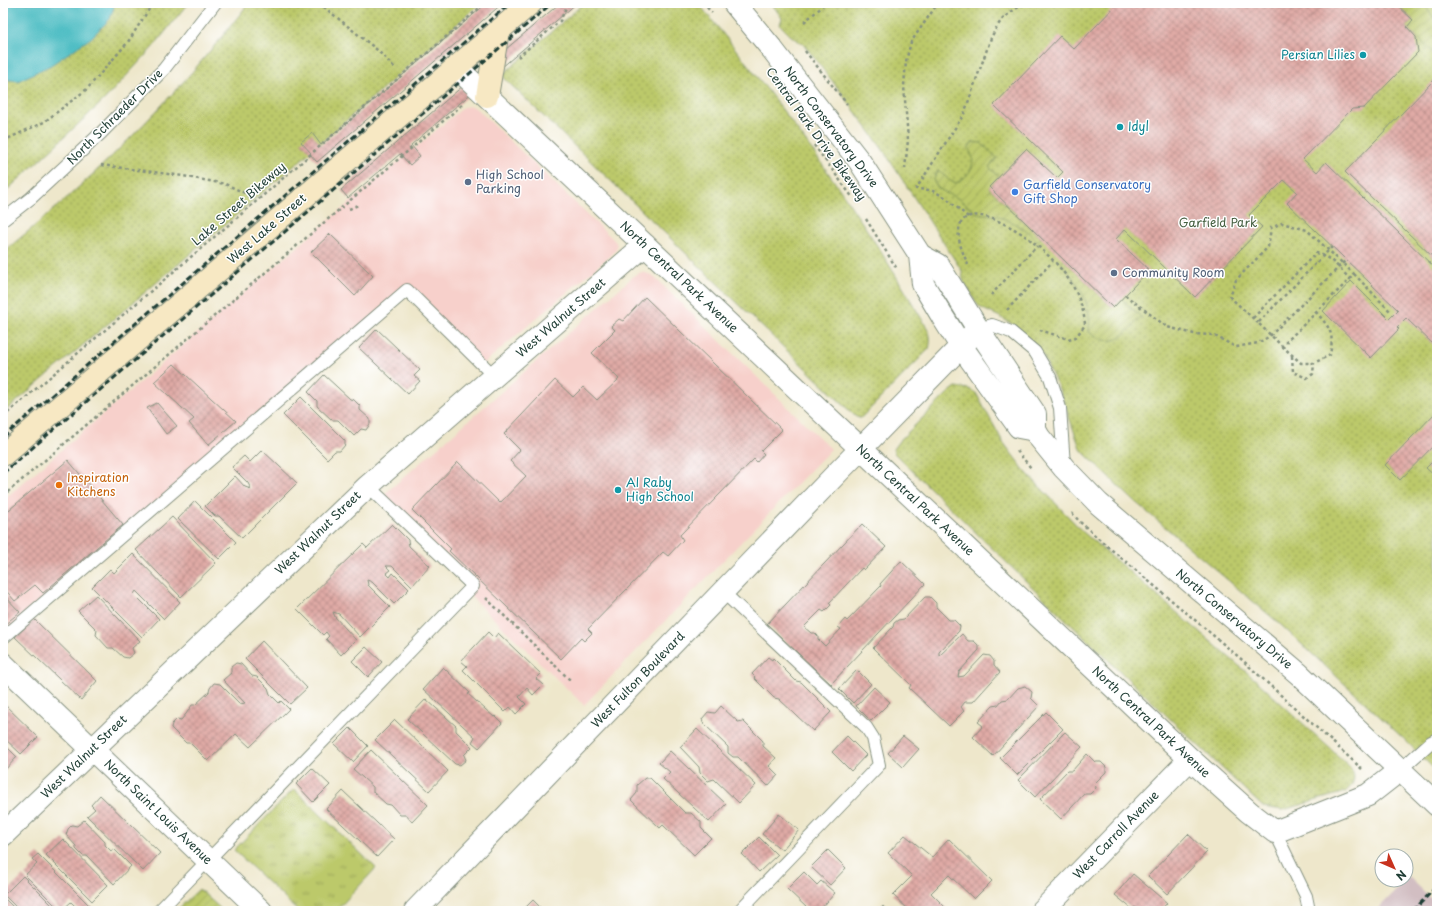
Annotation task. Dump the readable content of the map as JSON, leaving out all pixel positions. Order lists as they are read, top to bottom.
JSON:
{
  "streets": {
    "main road": ["West Lake Street"],
    "street": [
      "North Conservatory Drive",
      "North Central Park Avenue",
      "West Walnut Street",
      "West Fulton Boulevard",
      "North Saint Louis Avenue",
      "West Carroll Avenue"
    ],
    "lane": ["North Schraeder Drive"],
    "path": ["Central Park Drive Bikeway", "Lake Street Bikeway"]
  },
  "crossings": [
    ["West Lake Street", "North Central Park Avenue"],
    ["North Central Park Avenue", "West Walnut Street"],
    ["North Central Park Avenue", "West Fulton Boulevard"],
    ["North Central Park Avenue", "West Carroll Avenue"],
    ["West Walnut Street", "North Saint Louis Avenue"]
  ],
  "parks": ["Garfield Park"],
  "places": [
    "Persian Lilies",
    "Idyl",
    "High School Parking",
    "Garfield Conservatory Gift Shop",
    "Community Room",
    "Inspiration Kitchens",
    "Al Raby High School"
  ],
  "north": "bottom right"
}
